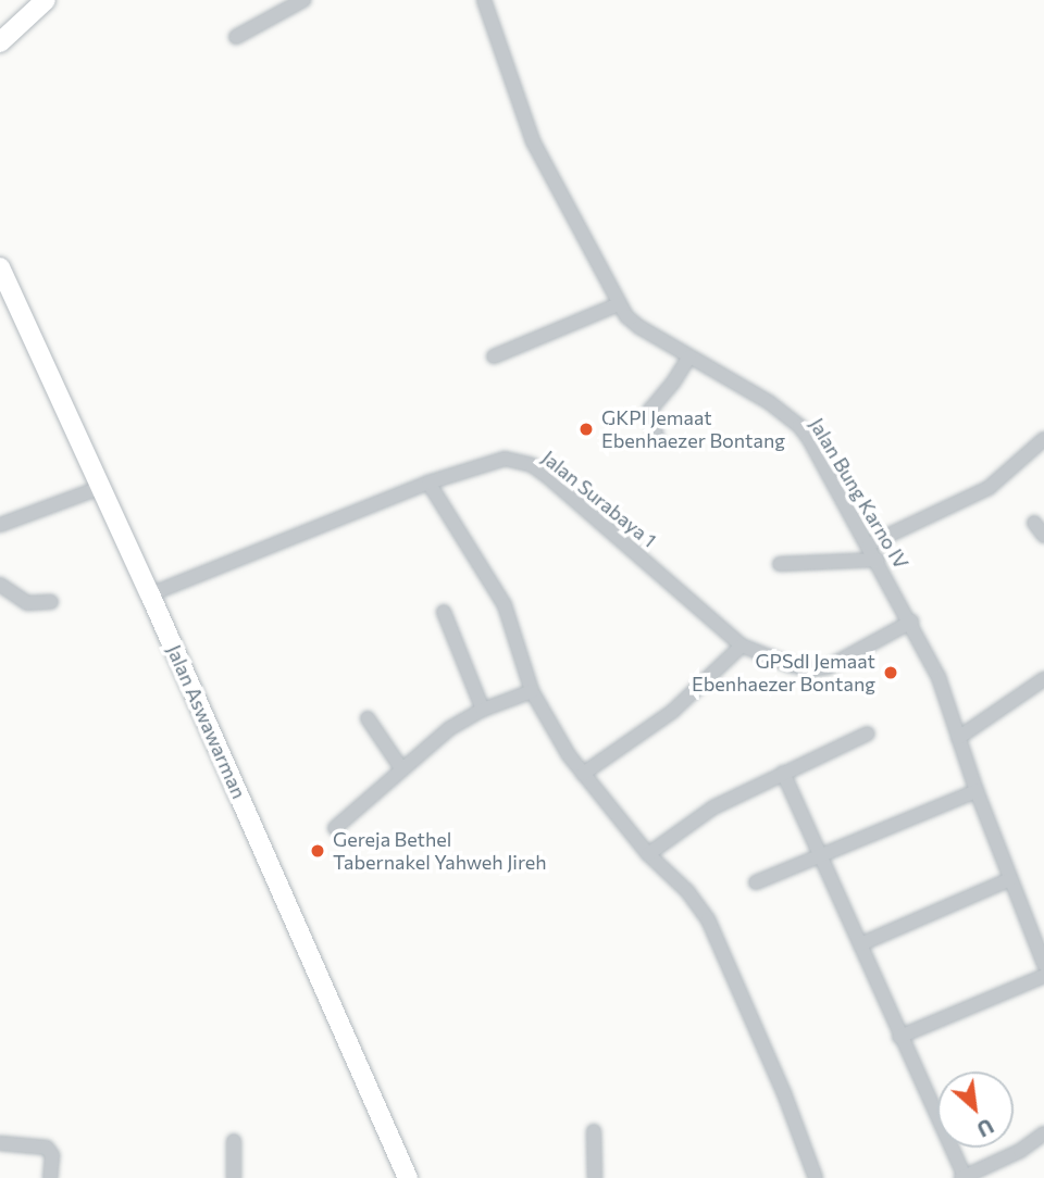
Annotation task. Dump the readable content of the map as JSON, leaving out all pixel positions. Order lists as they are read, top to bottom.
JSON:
{
  "streets": {
    "street": ["Jalan Bung Karno IV", "Jalan Surabaya 1", "Jalan Aswawarman"]
  },
  "crossings": [
    ["Jalan Bung Karno IV", "Jalan Surabaya 1"],
    ["Jalan Surabaya 1", "Jalan Aswawarman"]
  ],
  "places": ["GKPI Jemaat Ebenhaezer Bontang", "GPSdI Jemaat Ebenhaezer Bontang", "Gereja Bethel Tabernakel Yahweh Jireh"],
  "north": "bottom right"
}
